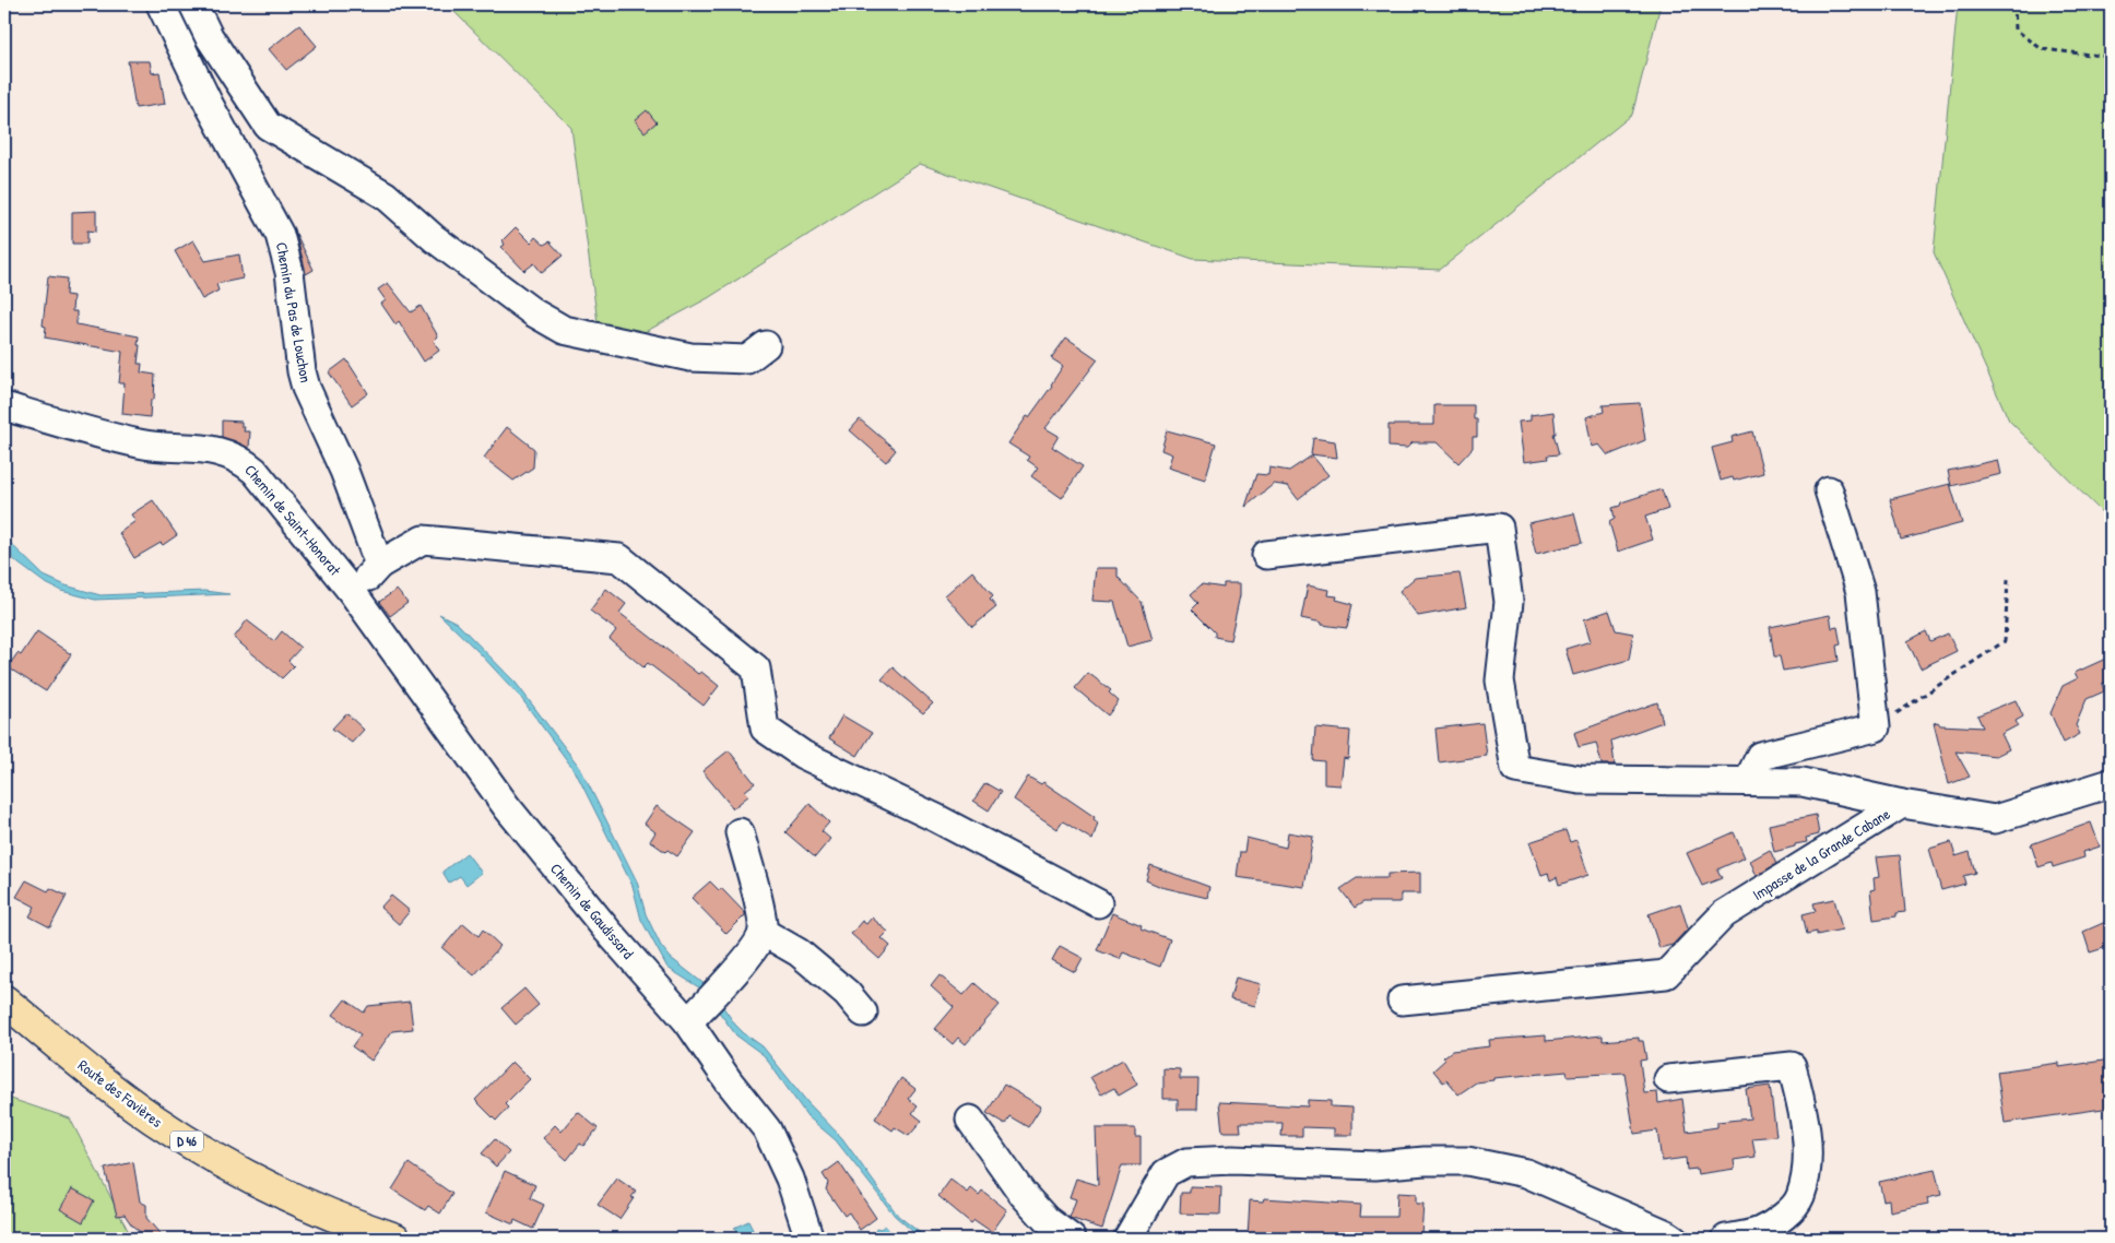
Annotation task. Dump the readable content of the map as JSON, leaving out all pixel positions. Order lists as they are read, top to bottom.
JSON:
{
  "streets": {
    "main road": ["Route des Favières", "D 46"],
    "street": [
      "Chemin du Pas de Louchon",
      "Chemin de Saint-Honorat",
      "Impasse de la Grande Cabane",
      "Chemin de Gaudissard"
    ]
  },
  "crossings": [
    ["Chemin de Saint-Honorat", "Chemin de Gaudissard"]
  ]
}
